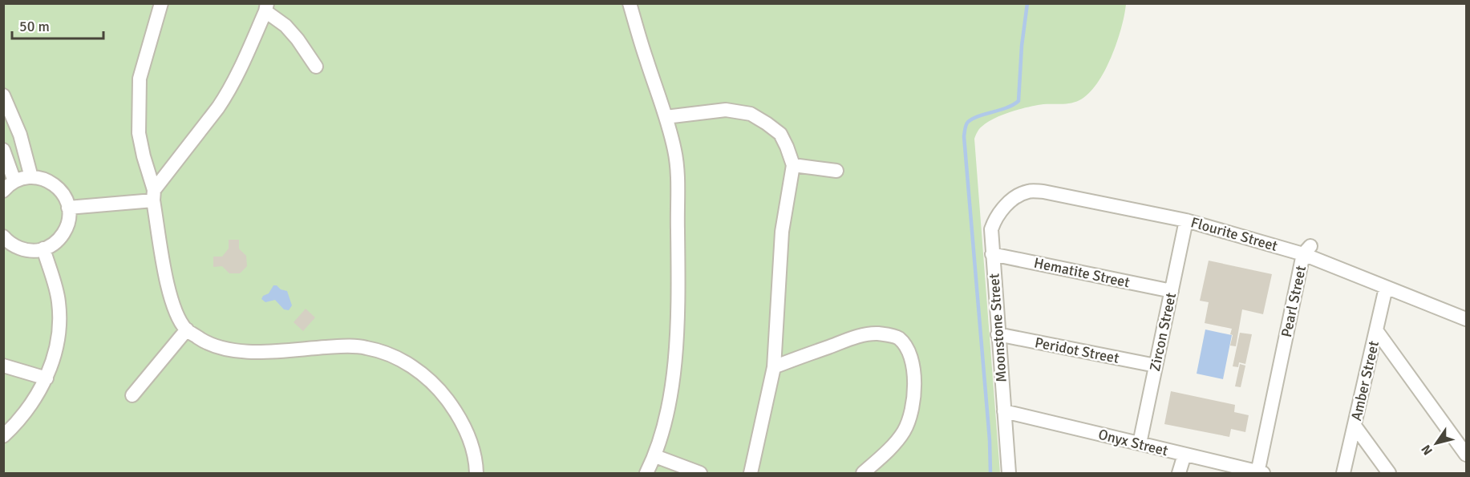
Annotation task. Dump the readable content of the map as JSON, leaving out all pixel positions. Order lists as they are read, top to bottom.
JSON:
{
  "streets": {
    "street": [
      "Flourite Street",
      "Hematite Street",
      "Pearl Street",
      "Moonstone Street",
      "Zircon Street",
      "Peridot Street",
      "Amber Street",
      "Onyx Street"
    ]
  },
  "crossings": [
    ["Flourite Street", "Pearl Street"],
    ["Flourite Street", "Moonstone Street"],
    ["Flourite Street", "Zircon Street"],
    ["Flourite Street", "Amber Street"],
    ["Hematite Street", "Moonstone Street"],
    ["Hematite Street", "Zircon Street"],
    ["Pearl Street", "Onyx Street"],
    ["Moonstone Street", "Peridot Street"],
    ["Moonstone Street", "Onyx Street"],
    ["Zircon Street", "Peridot Street"],
    ["Zircon Street", "Onyx Street"]
  ],
  "scale_bar": "50 m",
  "north": "bottom left"
}
